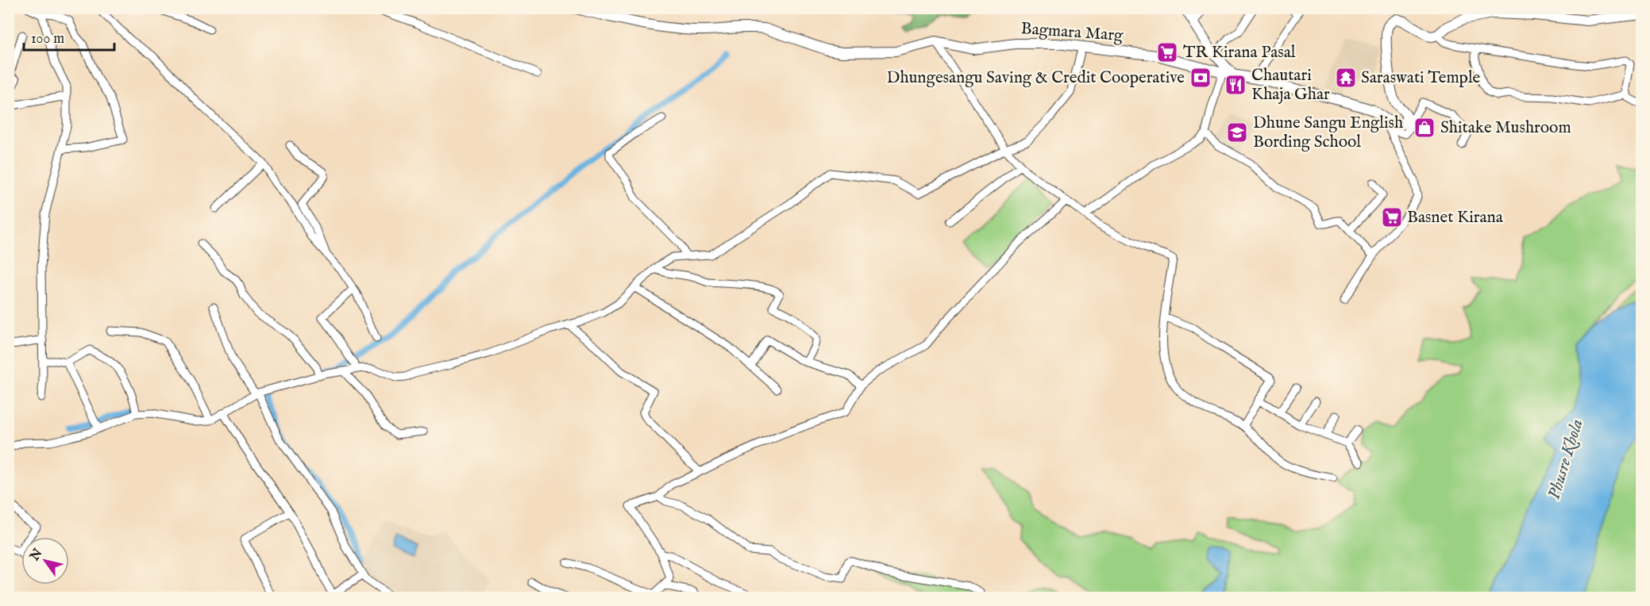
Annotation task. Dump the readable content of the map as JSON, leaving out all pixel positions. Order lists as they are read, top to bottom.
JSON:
{
  "streets": {
    "main road": ["Bagmara Marg"]
  },
  "water": ["Phusre Khola"],
  "places": {
    "supermarket": ["TR Kirana Pasal", "Basnet Kirana"],
    "bank": ["Dhungesangu Saving & Credit Cooperative"],
    "temple": ["Saraswati Temple"],
    "restaurant": ["Chautari Khaja Ghar"],
    "shop": ["Shitake Mushroom"],
    "school or university": ["Dhune Sangu English Bording School"]
  },
  "scale_bar": "100 m",
  "north": "top left"
}
